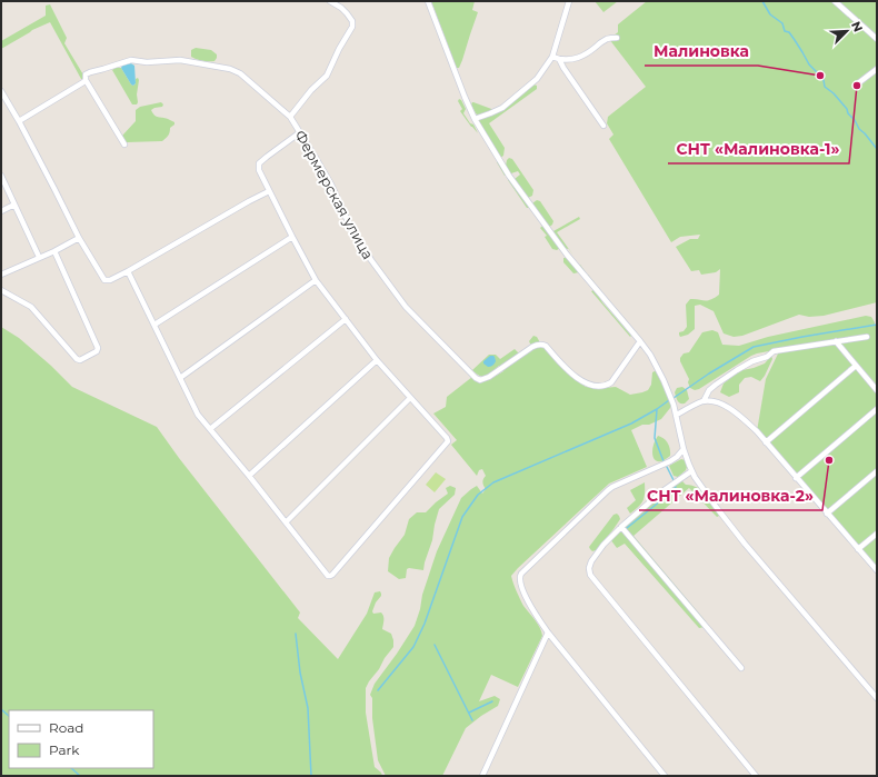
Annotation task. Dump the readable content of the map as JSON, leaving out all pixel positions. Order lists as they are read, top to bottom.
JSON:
{
  "streets": {
    "street": ["Фермерская улица"]
  },
  "places": ["Малиновка", "СНТ «Малиновка-1»", "СНТ «Малиновка-2»"],
  "legend": ["Road", "Park"],
  "north": "top right"
}
